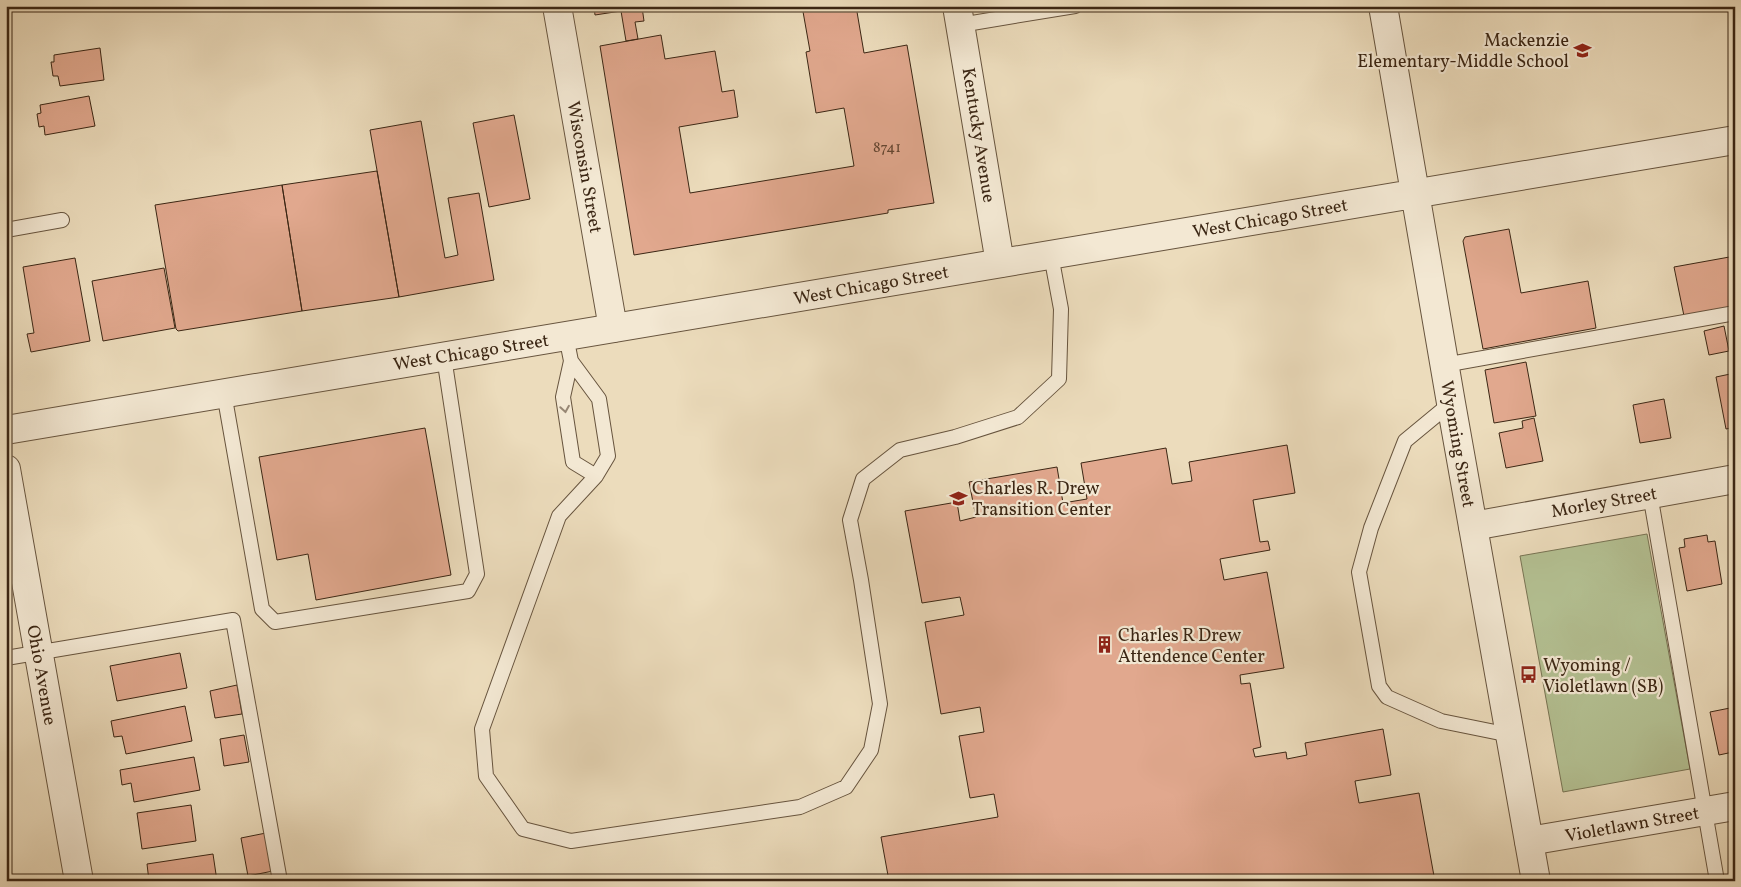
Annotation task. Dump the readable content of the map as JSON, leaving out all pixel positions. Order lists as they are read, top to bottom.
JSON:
{
  "streets": {
    "street": [
      "Kentucky Avenue",
      "Wisconsin Street",
      "West Chicago Street",
      "Wyoming Street",
      "Morley Street",
      "Ohio Avenue",
      "Violetlawn Street"
    ]
  },
  "crossings": [
    ["Kentucky Avenue", "West Chicago Street"],
    ["Wisconsin Street", "West Chicago Street"],
    ["West Chicago Street", "Wyoming Street"],
    ["Wyoming Street", "Morley Street"],
    ["Wyoming Street", "Violetlawn Street"]
  ],
  "places": {
    "school or university": ["Mackenzie Elementary-Middle School", "Charles R. Drew Transition Center"],
    "building": ["Charles R Drew Attendence Center"],
    "bus stop": ["Wyoming / Violetlawn (SB)"]
  },
  "house_numbers": ["8741"]
}
